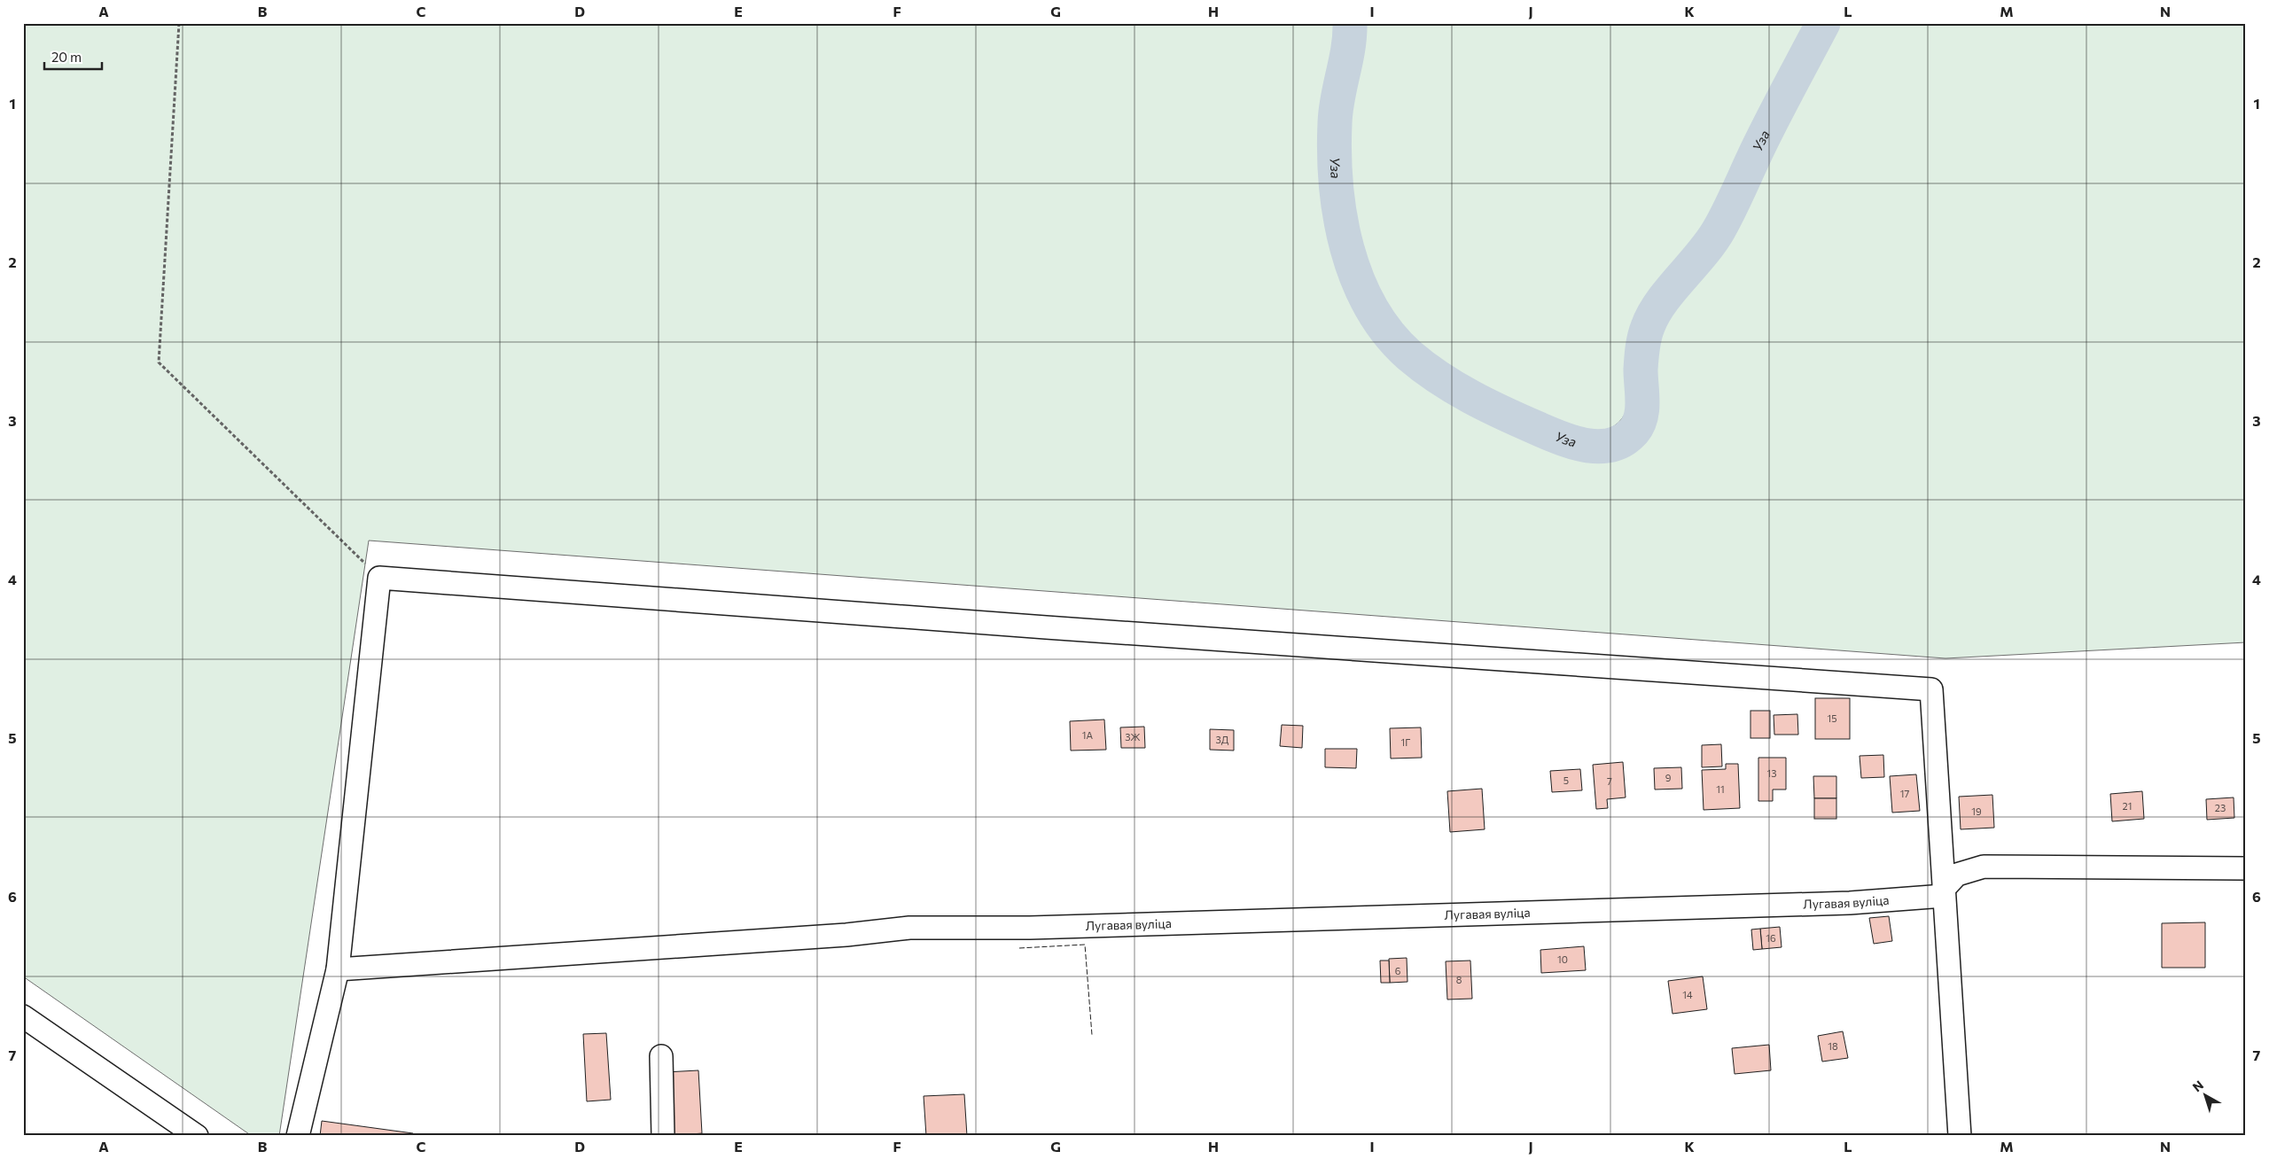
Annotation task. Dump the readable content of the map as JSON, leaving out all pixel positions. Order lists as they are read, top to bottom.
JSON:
{
  "streets": {
    "street": ["Лугавая вуліца"]
  },
  "water": ["Уза"],
  "house_numbers": [
    "15",
    "1А",
    "3Ж",
    "3Д",
    "1Г",
    "13",
    "9",
    "5",
    "7",
    "11",
    "17",
    "21",
    "23",
    "19",
    "16",
    "10",
    "6",
    "8",
    "14",
    "18"
  ],
  "scale_bar": "20 m",
  "north": "top left",
  "grid": {
    "columns": [
      "A",
      "B",
      "C",
      "D",
      "E",
      "F",
      "G",
      "H",
      "I",
      "J",
      "K",
      "L",
      "M",
      "N"
    ],
    "rows": [
      "1",
      "2",
      "3",
      "4",
      "5",
      "6",
      "7"
    ]
  }
}
